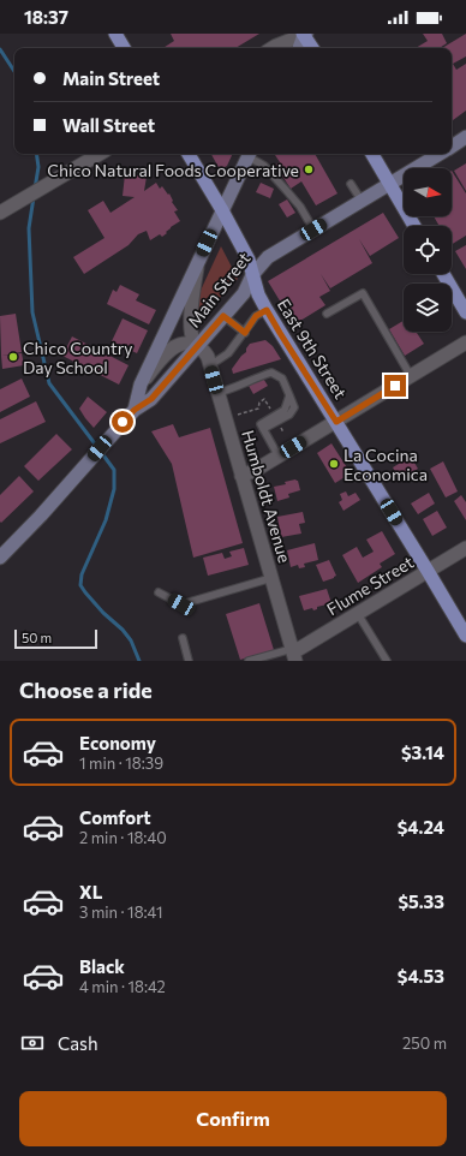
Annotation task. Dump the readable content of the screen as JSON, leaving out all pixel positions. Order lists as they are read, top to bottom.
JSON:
{
  "streets": {
    "main road": ["Main Street", "East 9th Street"],
    "street": ["Humboldt Avenue", "Flume Street"]
  },
  "crossings": [
    ["Main Street", "East 9th Street"],
    ["Main Street", "Humboldt Avenue"],
    ["East 9th Street", "Flume Street"],
    ["Humboldt Avenue", "Flume Street"]
  ],
  "places": ["Chico Natural Foods Cooperative", "Chico Country Day School", "La Cocina Economica"],
  "scale_bar": "50 m",
  "north": "right",
  "page": {
    "status": "18:37",
    "banner": ["Main Street", "Wall Street"],
    "scale": "50 m",
    "heading": "Choose a ride",
    "list": [
      {
        "name": "Economy",
        "note": "1 min · 18:39",
        "value": "$3.14"
      },
      {
        "name": "Comfort",
        "note": "2 min · 18:40",
        "value": "$4.24"
      },
      {
        "name": "XL",
        "note": "3 min · 18:41",
        "value": "$5.33"
      },
      {
        "name": "Black",
        "note": "4 min · 18:42",
        "value": "$4.53"
      }
    ],
    "pay": ["Cash", "250 m"],
    "buttons": "Confirm"
  }
}
